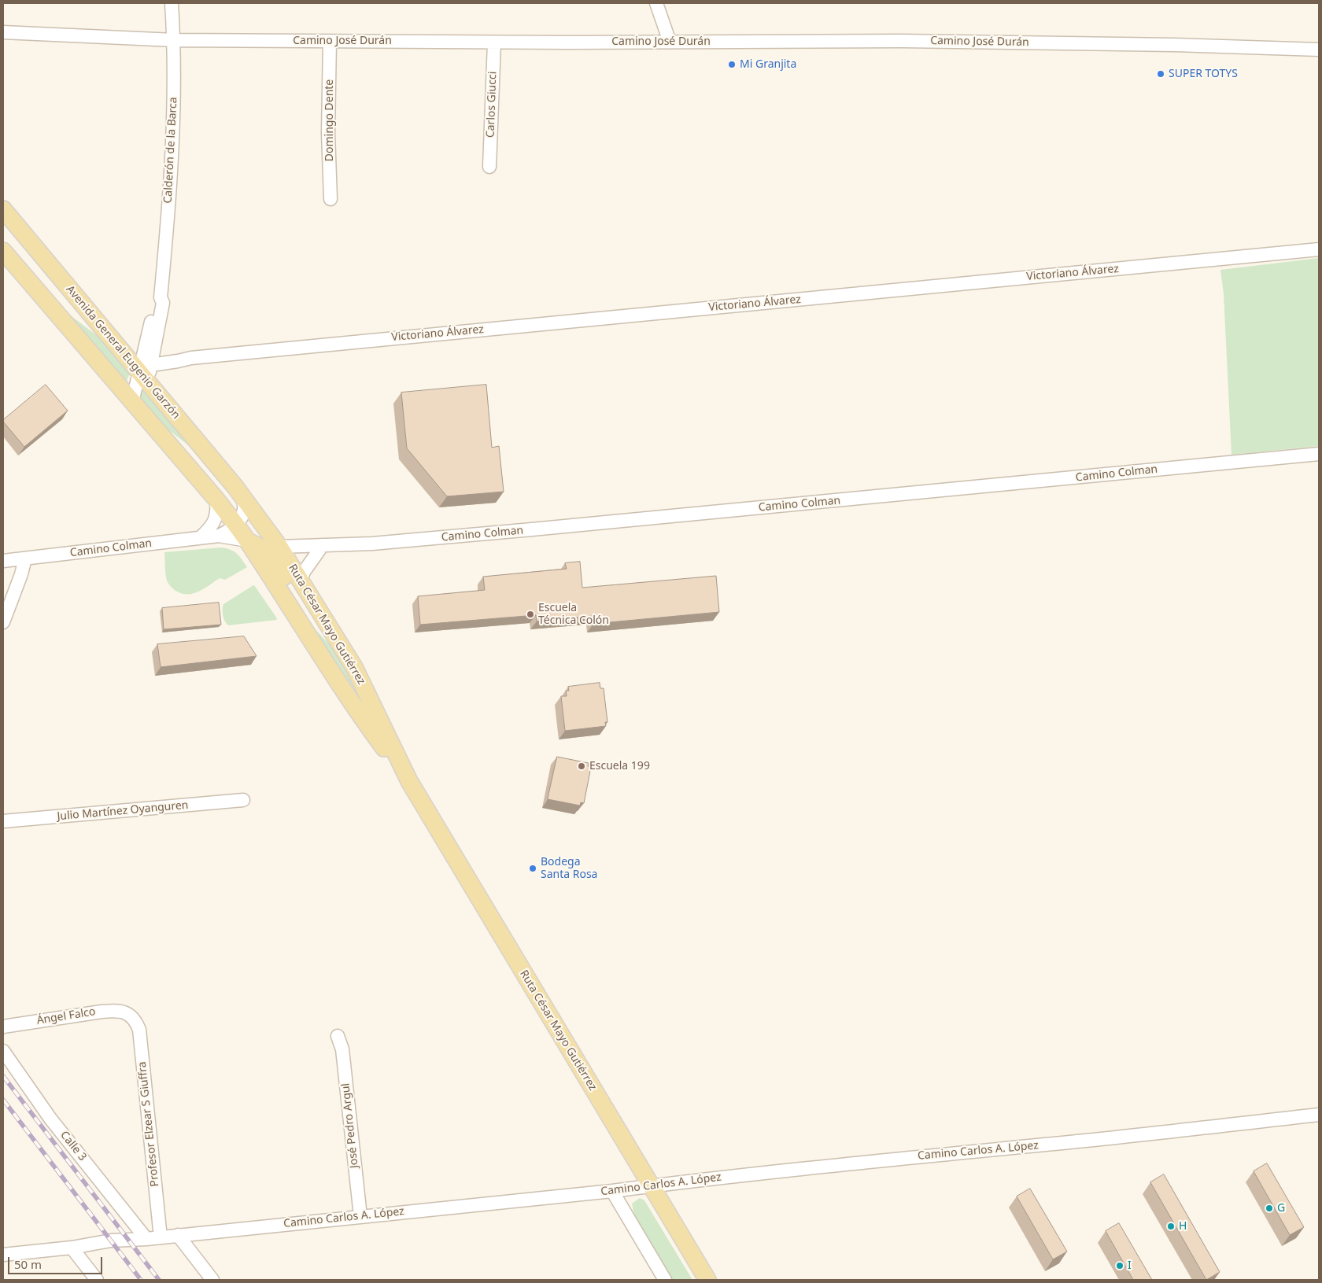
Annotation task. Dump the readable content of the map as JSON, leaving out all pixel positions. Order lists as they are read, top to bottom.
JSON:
{
  "streets": {
    "main road": ["Avenida General Eugenio Garzón", "Ruta César Mayo Gutiérrez"],
    "street": [
      "Camino José Durán",
      "Carlos Giucci",
      "Domingo Dente",
      "Calderón de la Barca",
      "Victoriano Álvarez",
      "Camino Colman",
      "Julio Martínez Oyanguren",
      "Ángel Falco",
      "Profesor Elzear S Giuffra",
      "José Pedro Argul",
      "Calle 3",
      "Camino Carlos A. López"
    ]
  },
  "crossings": [
    ["Camino José Durán", "Carlos Giucci"],
    ["Camino José Durán", "Domingo Dente"],
    ["Camino José Durán", "Calderón de la Barca"],
    ["Calderón de la Barca", "Victoriano Álvarez"],
    ["Calderón de la Barca", "Avenida General Eugenio Garzón"],
    ["Victoriano Álvarez", "Avenida General Eugenio Garzón"],
    ["Avenida General Eugenio Garzón", "Ruta César Mayo Gutiérrez"],
    ["Camino Colman", "Ruta César Mayo Gutiérrez"],
    ["Ruta César Mayo Gutiérrez", "Camino Carlos A. López"],
    ["Ángel Falco", "Profesor Elzear S Giuffra"],
    ["Profesor Elzear S Giuffra", "Camino Carlos A. López"],
    ["José Pedro Argul", "Camino Carlos A. López"],
    ["Calle 3", "Camino Carlos A. López"]
  ],
  "places": [
    "Mi Granjita",
    "SUPER TOTYS",
    "Escuela Técnica Colón",
    "Escuela 199",
    "Bodega Santa Rosa",
    "G",
    "H",
    "I"
  ],
  "scale_bar": "50 m"
}
